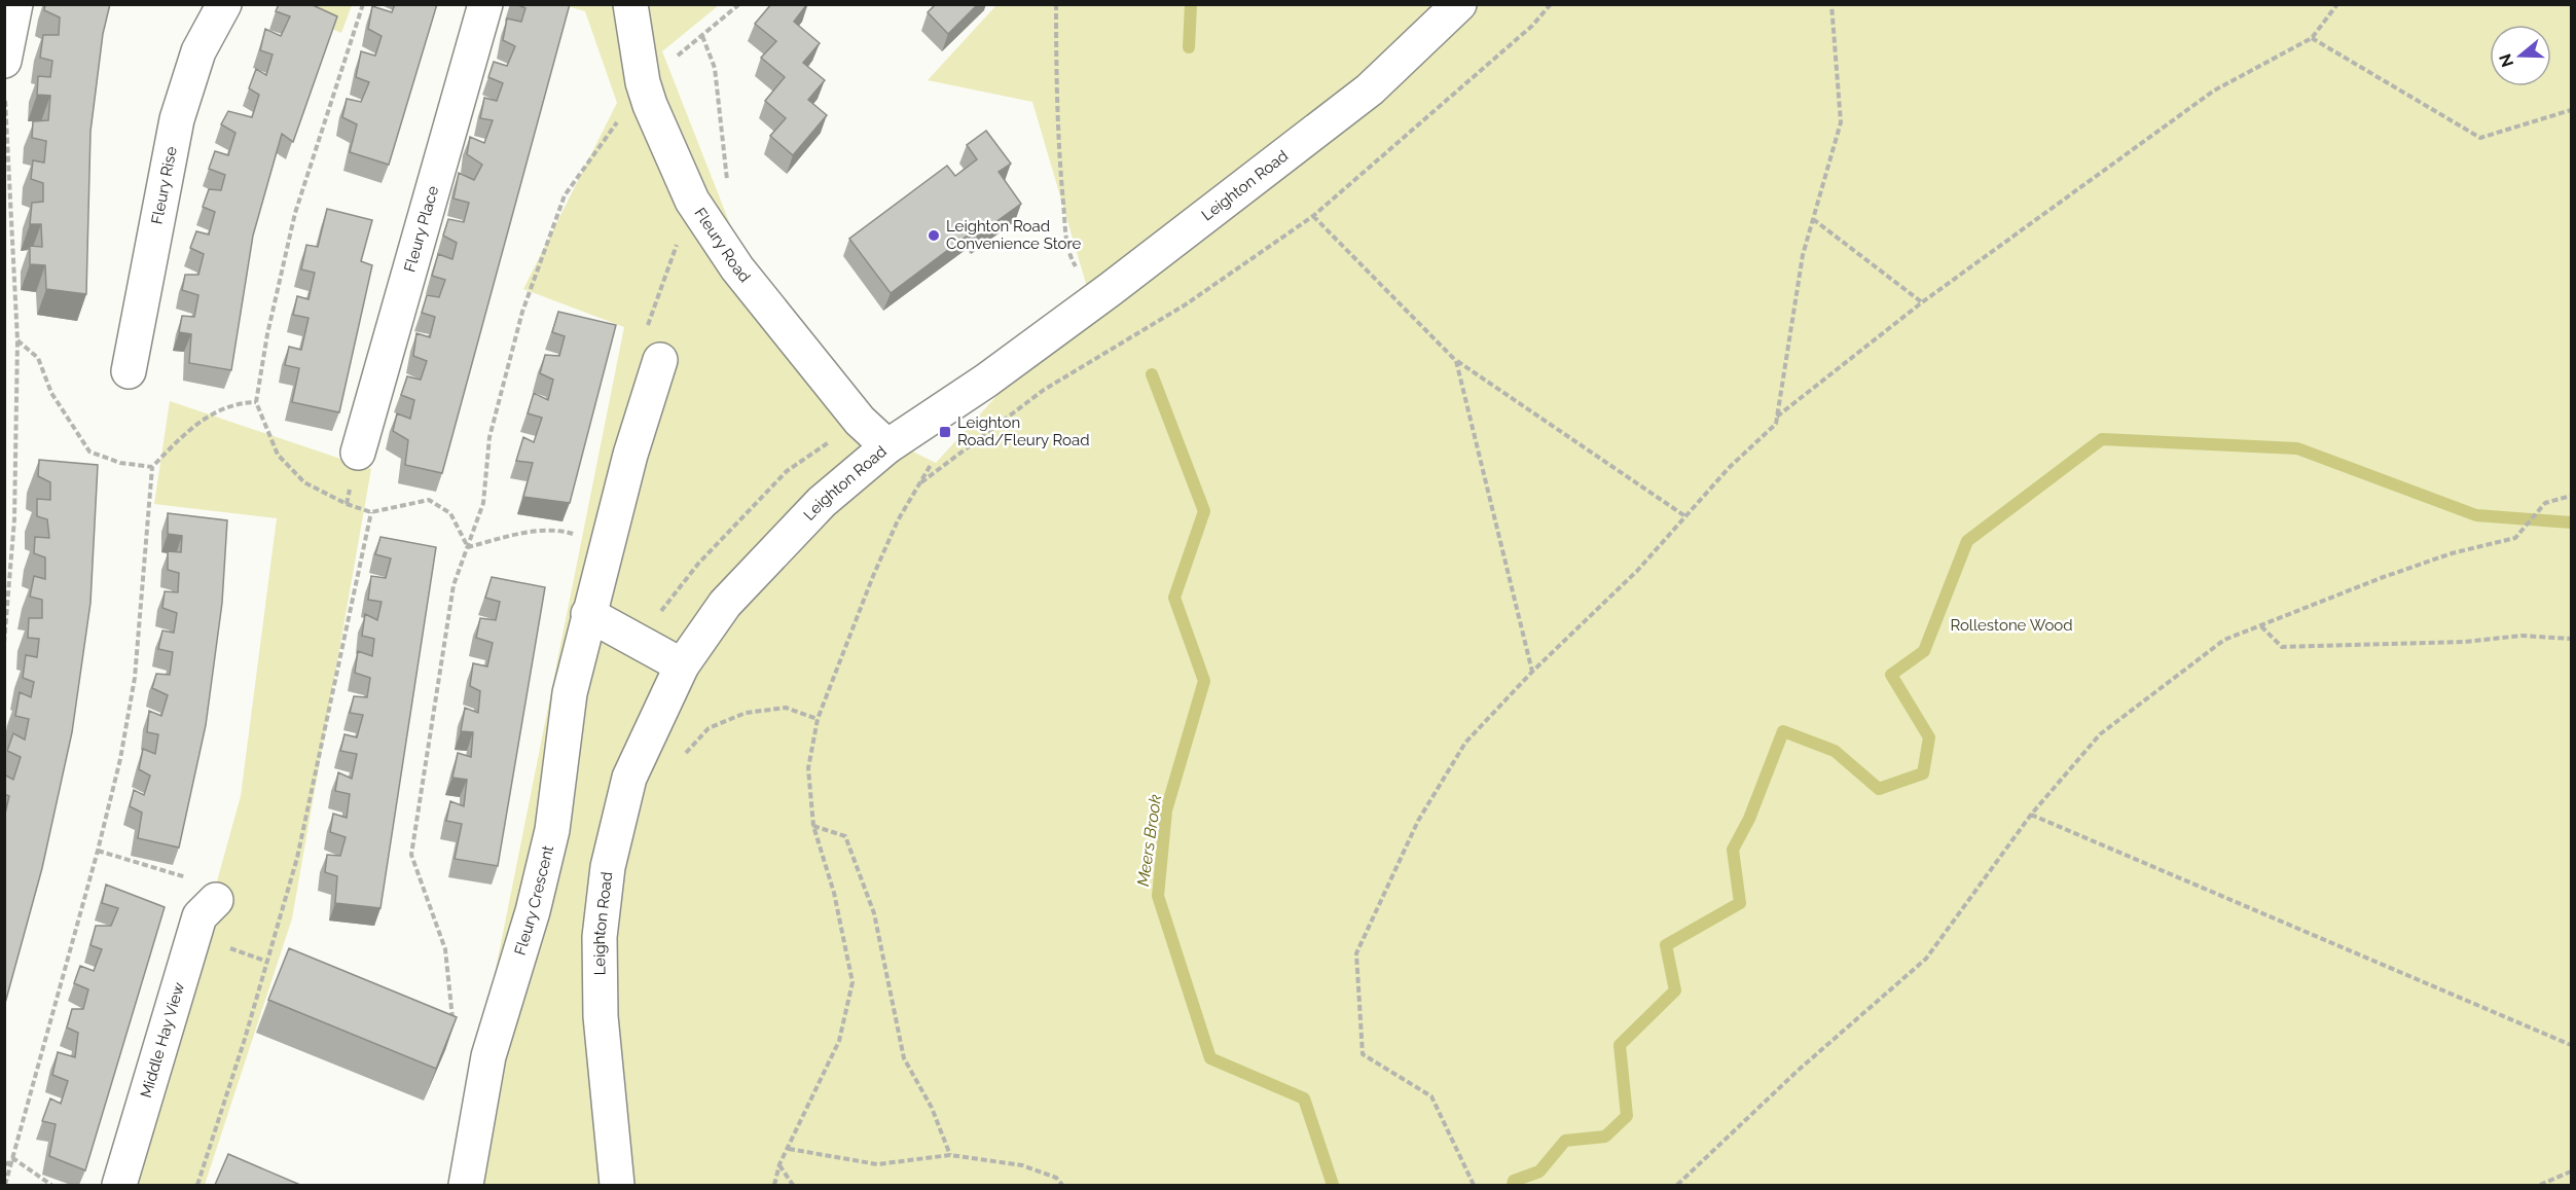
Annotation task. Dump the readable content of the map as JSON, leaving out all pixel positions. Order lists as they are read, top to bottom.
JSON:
{
  "streets": {
    "street": [
      "Fleury Rise",
      "Leighton Road",
      "Fleury Place",
      "Fleury Road",
      "Fleury Crescent",
      "Middle Hay View"
    ]
  },
  "crossings": [
    ["Leighton Road", "Fleury Road"]
  ],
  "water": ["Meers Brook"],
  "parks": ["Rollestone Wood"],
  "places": {
    "other": ["Leighton Road Convenience Store"],
    "transit": ["Leighton Road/Fleury Road"]
  },
  "north": "left"
}
